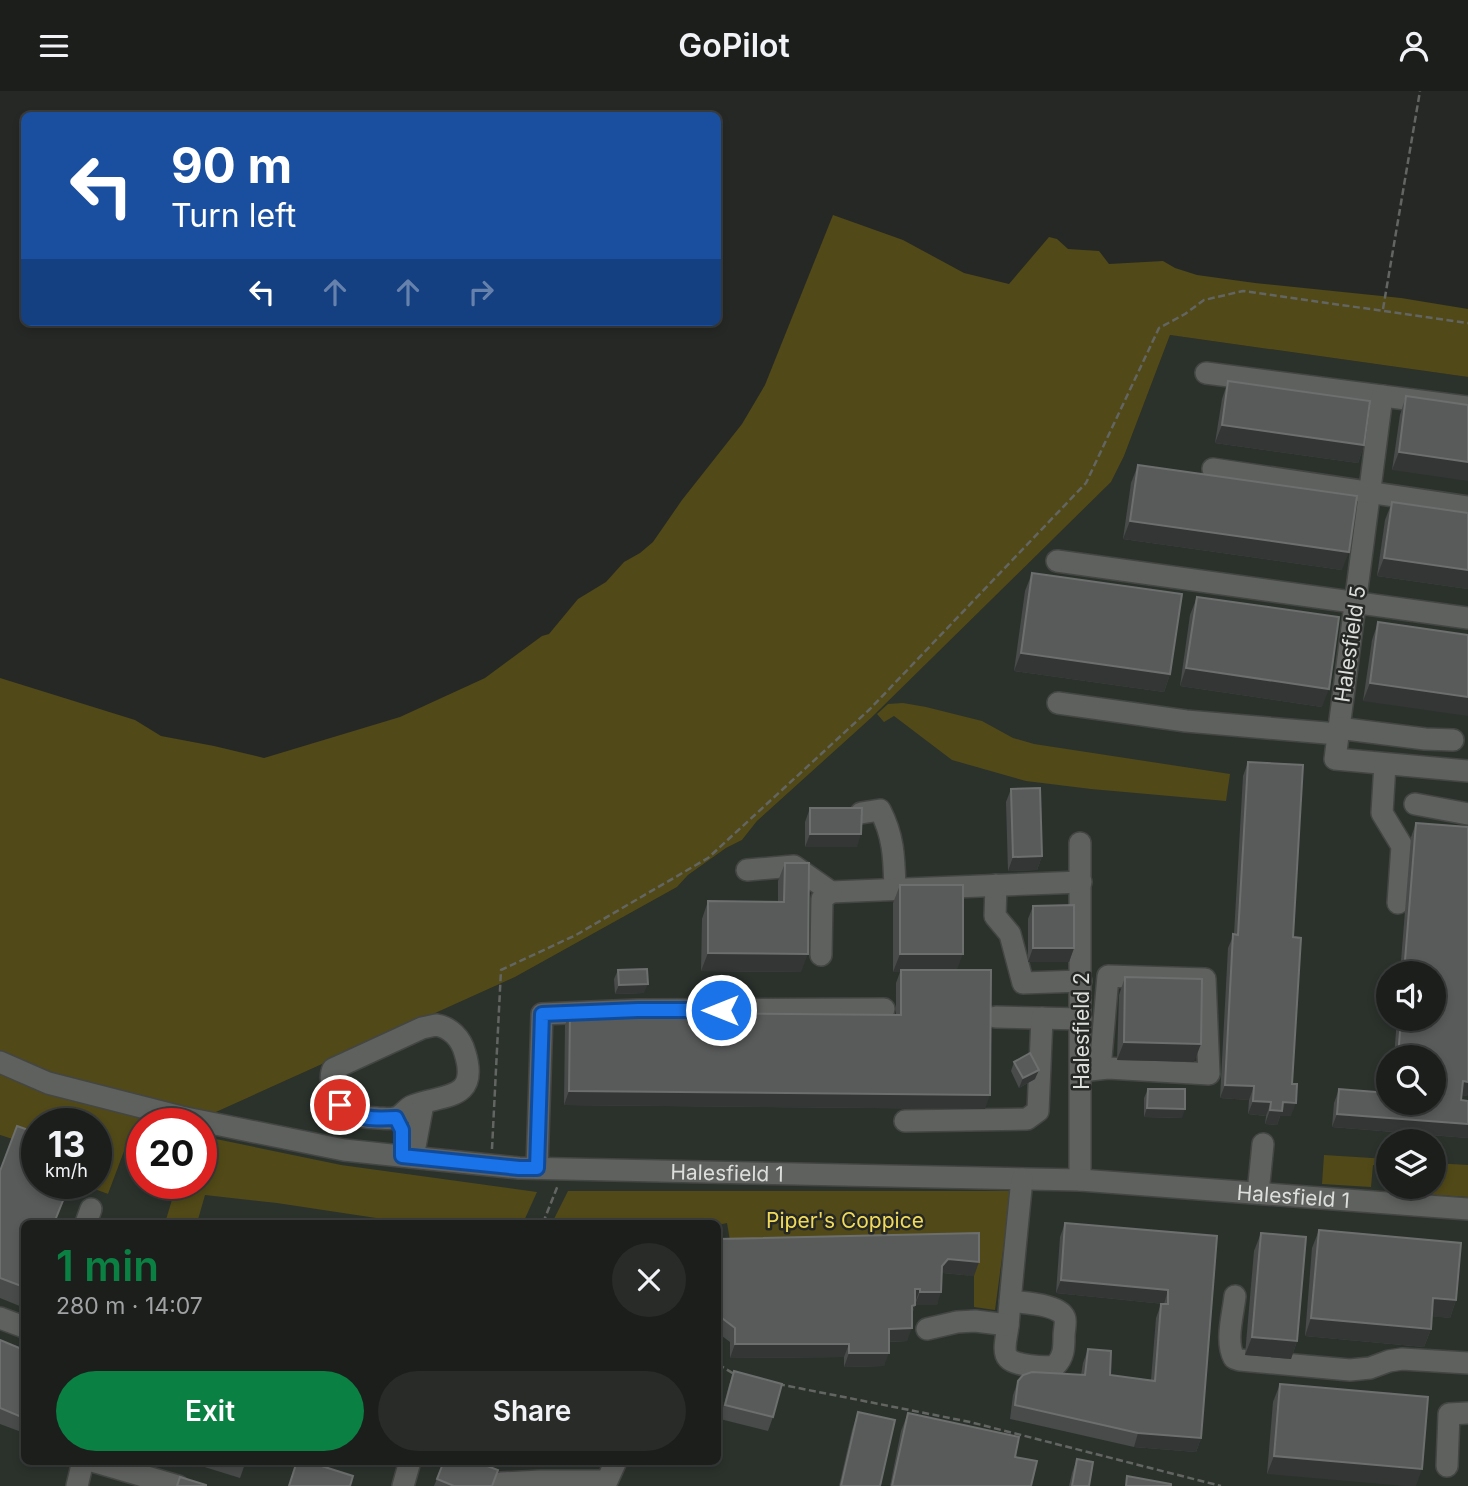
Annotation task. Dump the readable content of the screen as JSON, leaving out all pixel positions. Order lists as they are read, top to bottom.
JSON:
{
  "streets": {
    "street": ["Halesfield 5", "Halesfield 2", "Halesfield 1"]
  },
  "crossings": [
    ["Halesfield 2", "Halesfield 1"]
  ],
  "parks": ["Piper's Coppice"],
  "page": {
    "header": "GoPilot",
    "turn": ["90 m", "Turn left"],
    "speed": "13 km/h",
    "limit": "20",
    "heading": ["1 min", "280 m · 14:07"],
    "buttons": ["Exit", "Share"]
  }
}
